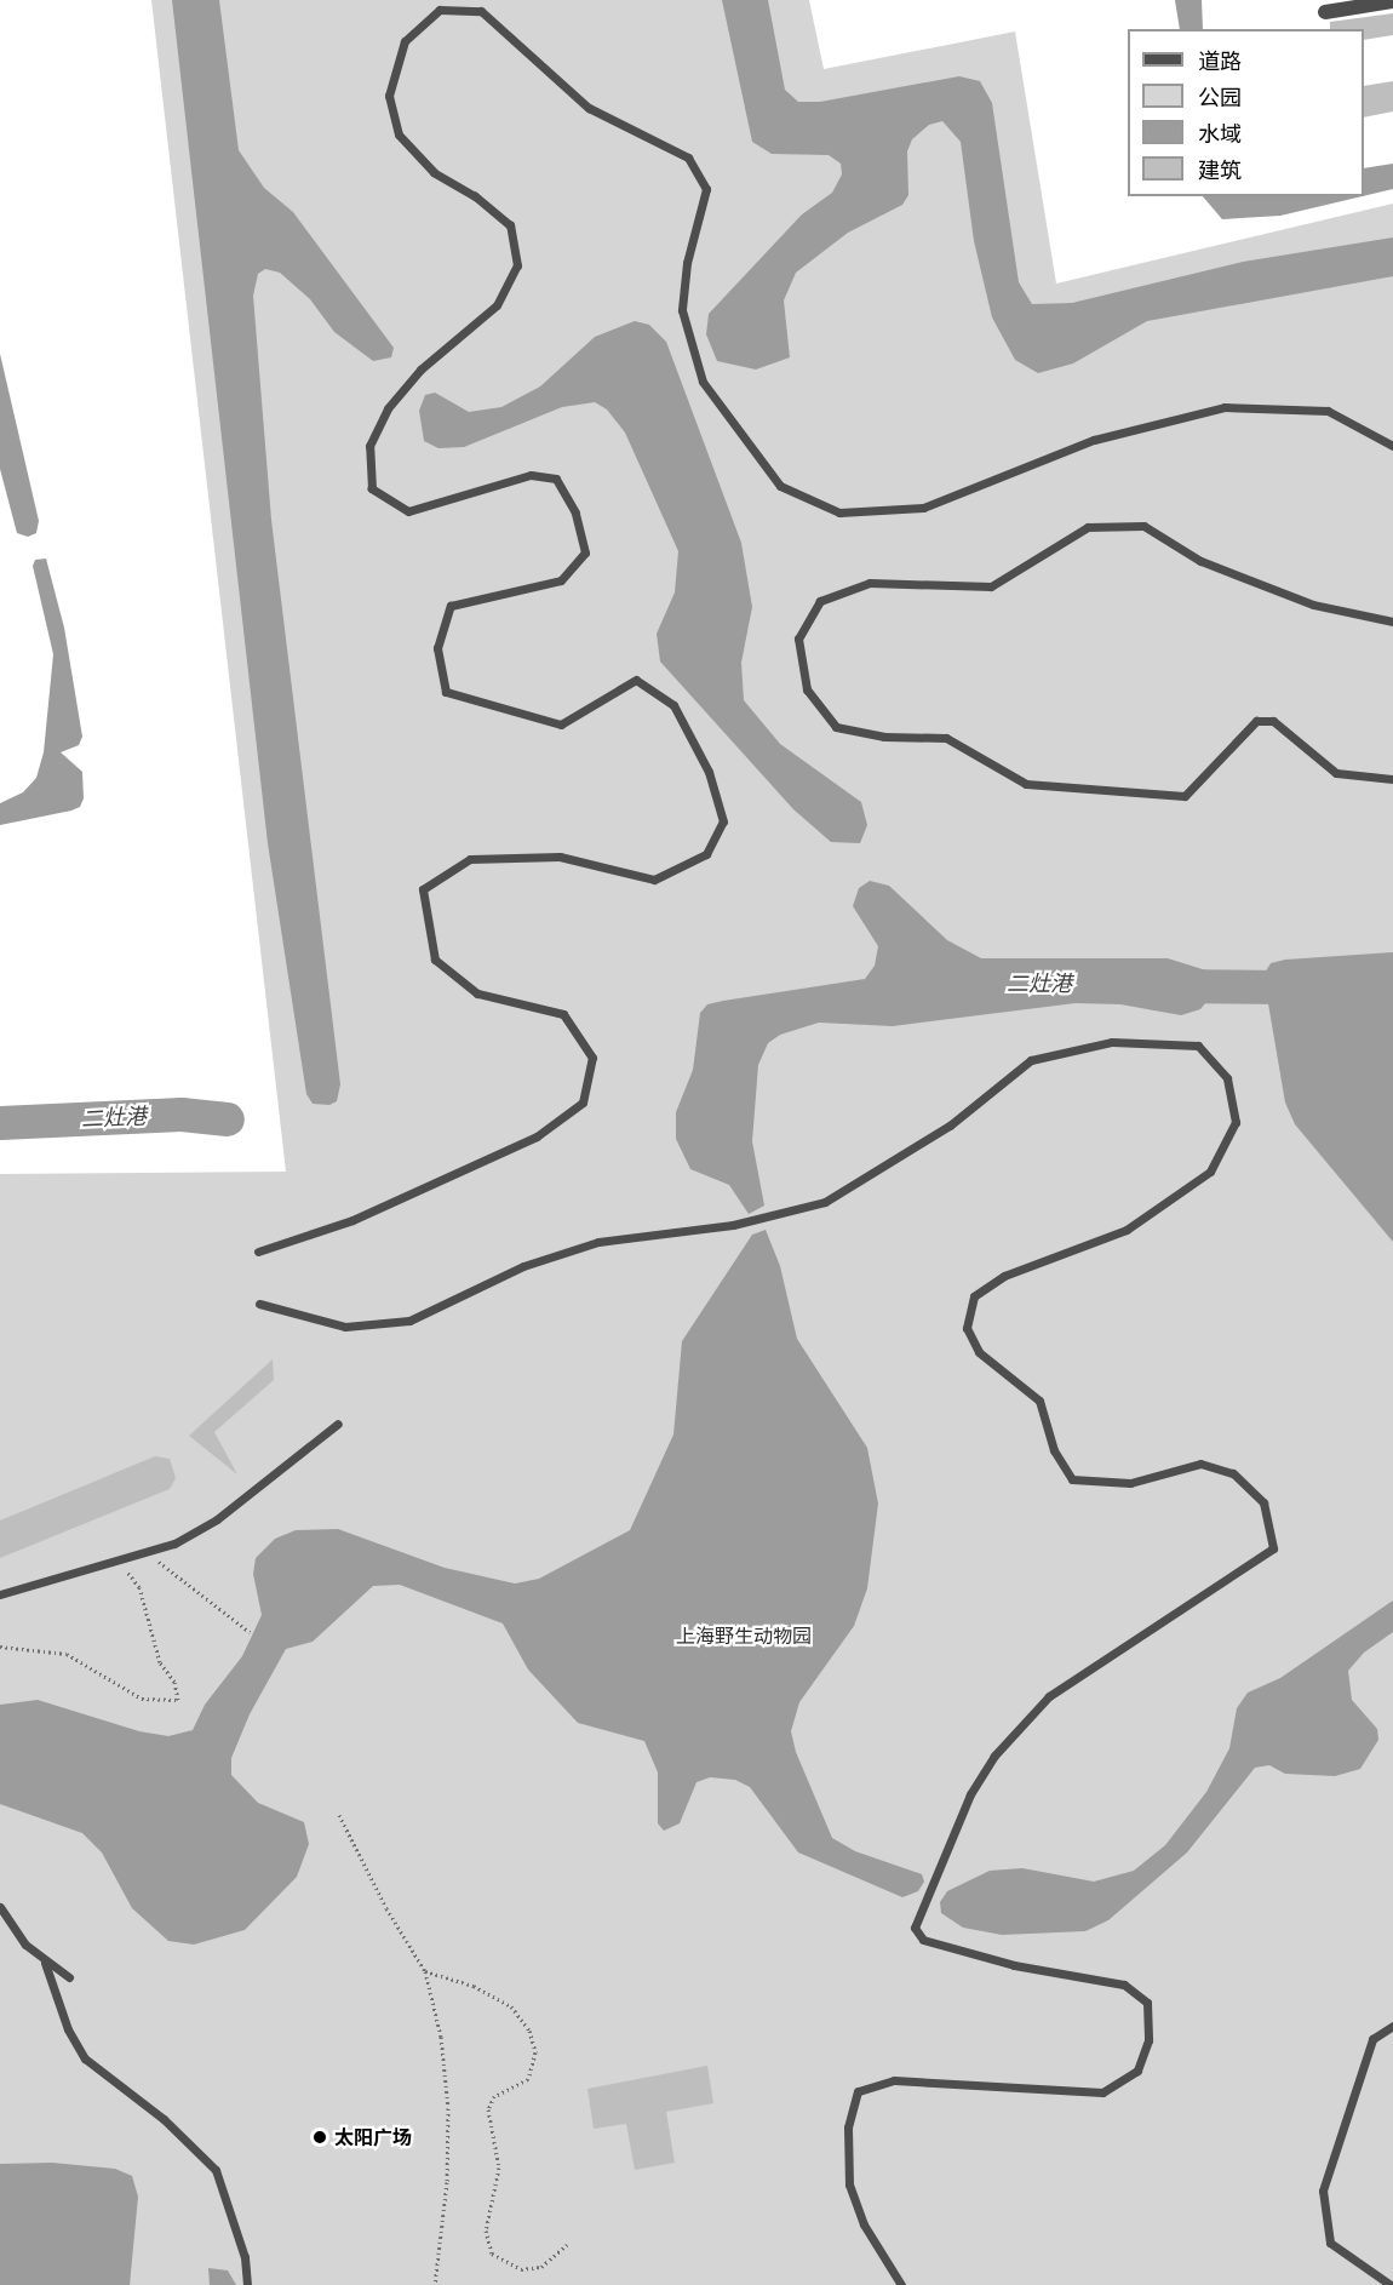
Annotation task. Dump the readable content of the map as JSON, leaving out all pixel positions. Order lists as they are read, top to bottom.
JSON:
{
  "water": ["二灶港"],
  "parks": ["上海野生动物园"],
  "places": ["太阳广场"],
  "legend": [
    "道路",
    "公园",
    "水域",
    "建筑"
  ]
}
